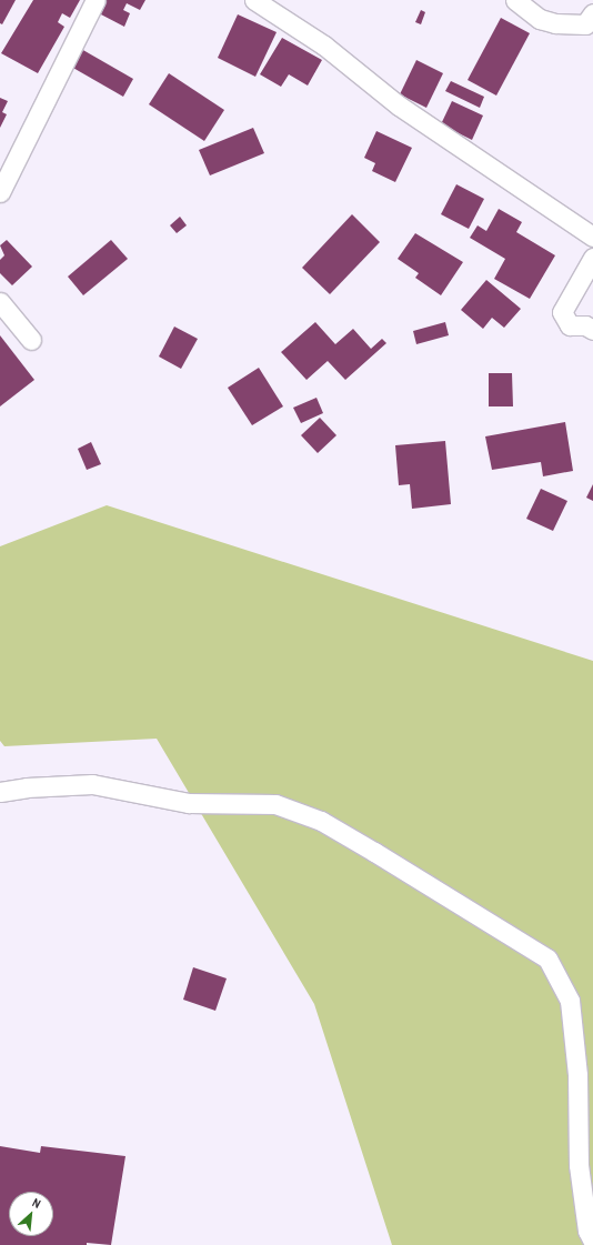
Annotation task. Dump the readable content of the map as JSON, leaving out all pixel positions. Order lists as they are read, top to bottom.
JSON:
{
  "north": "top right"
}
